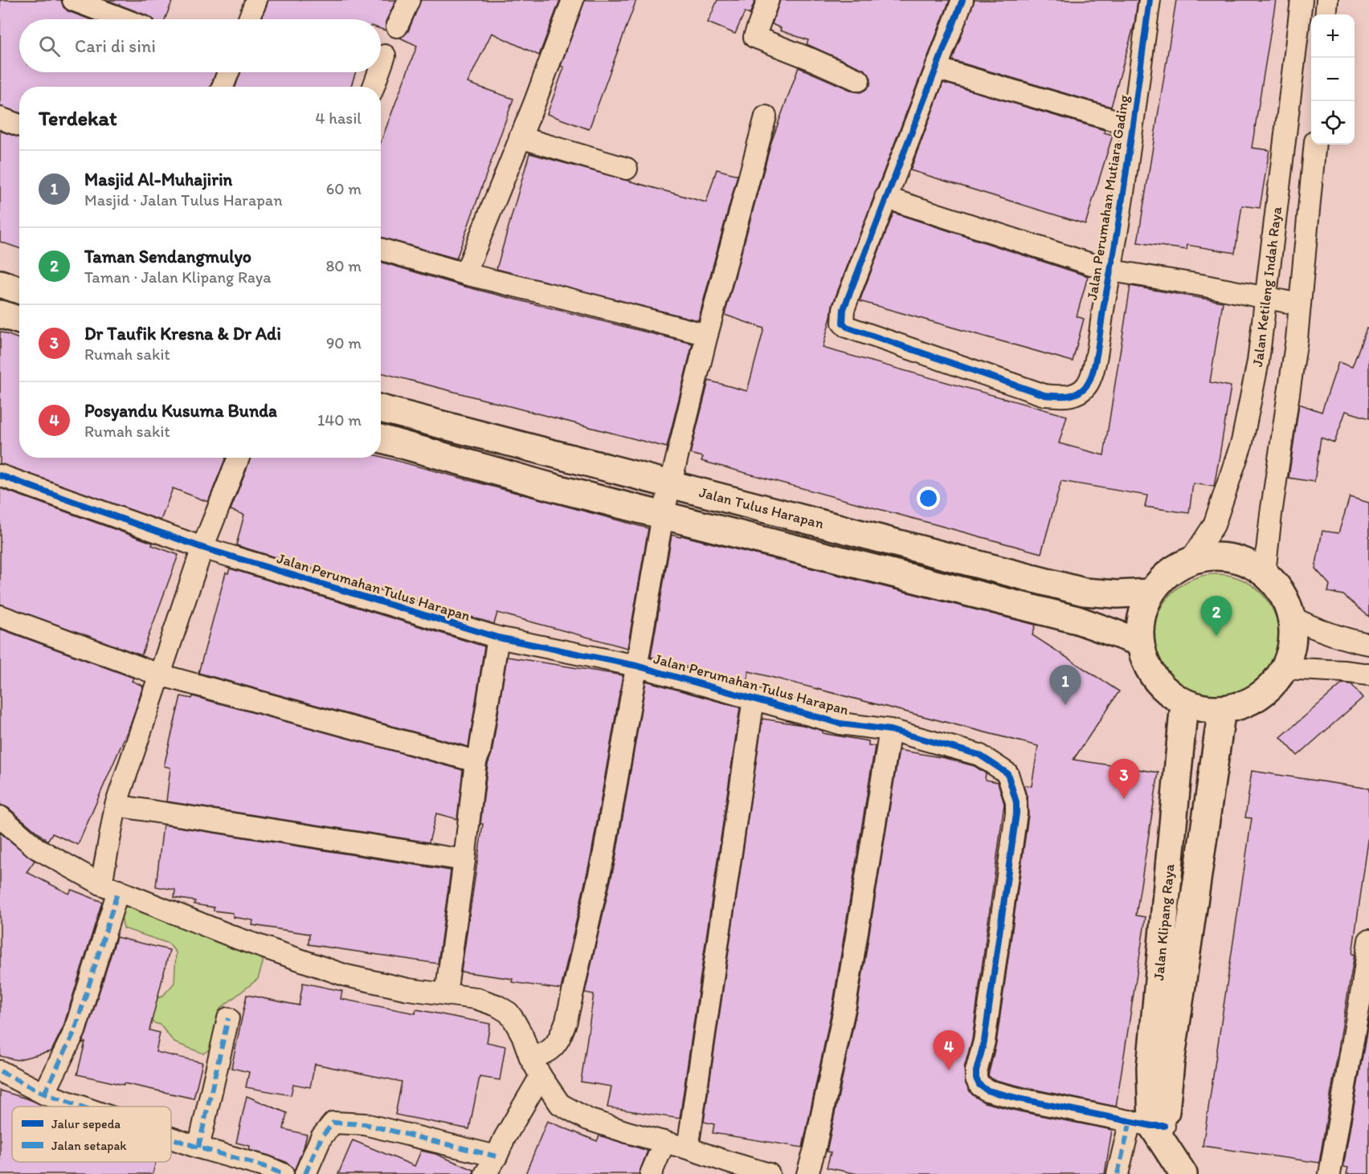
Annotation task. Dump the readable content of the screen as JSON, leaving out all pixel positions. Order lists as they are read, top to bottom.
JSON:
{
  "streets": {
    "main road": ["Jalan Tulus Harapan", "Jalan Klipang Raya"],
    "street": ["Jalan Perumahan Mutiara Gading", "Jalan Ketileng Indah Raya", "Jalan Perumahan Tulus Harapan"]
  },
  "crossings": [
    ["Jalan Perumahan Mutiara Gading", "Jalan Ketileng Indah Raya"],
    ["Jalan Ketileng Indah Raya", "Jalan Tulus Harapan"],
    ["Jalan Ketileng Indah Raya", "Jalan Klipang Raya"],
    ["Jalan Tulus Harapan", "Jalan Perumahan Tulus Harapan"],
    ["Jalan Tulus Harapan", "Jalan Klipang Raya"],
    ["Jalan Perumahan Tulus Harapan", "Jalan Klipang Raya"]
  ],
  "legend": ["Jalur sepeda", "Jalan setapak"],
  "page": {
    "map_buttons": ["+", "−"],
    "search": "Cari di sini",
    "heading": ["Terdekat", "4 hasil"],
    "list": [
      {
        "mark": "1",
        "name": "Masjid Al-Muhajirin",
        "note": "Masjid · Jalan Tulus Harapan",
        "value": "60 m"
      },
      {
        "mark": "2",
        "name": "Taman Sendangmulyo",
        "note": "Taman · Jalan Klipang Raya",
        "value": "80 m"
      },
      {
        "mark": "3",
        "name": "Dr Taufik Kresna & Dr Adi",
        "note": "Rumah sakit",
        "value": "90 m"
      },
      {
        "mark": "4",
        "name": "Posyandu Kusuma Bunda",
        "note": "Rumah sakit",
        "value": "140 m"
      }
    ],
    "pins": [
      "2",
      "1",
      "3",
      "4"
    ]
  }
}
